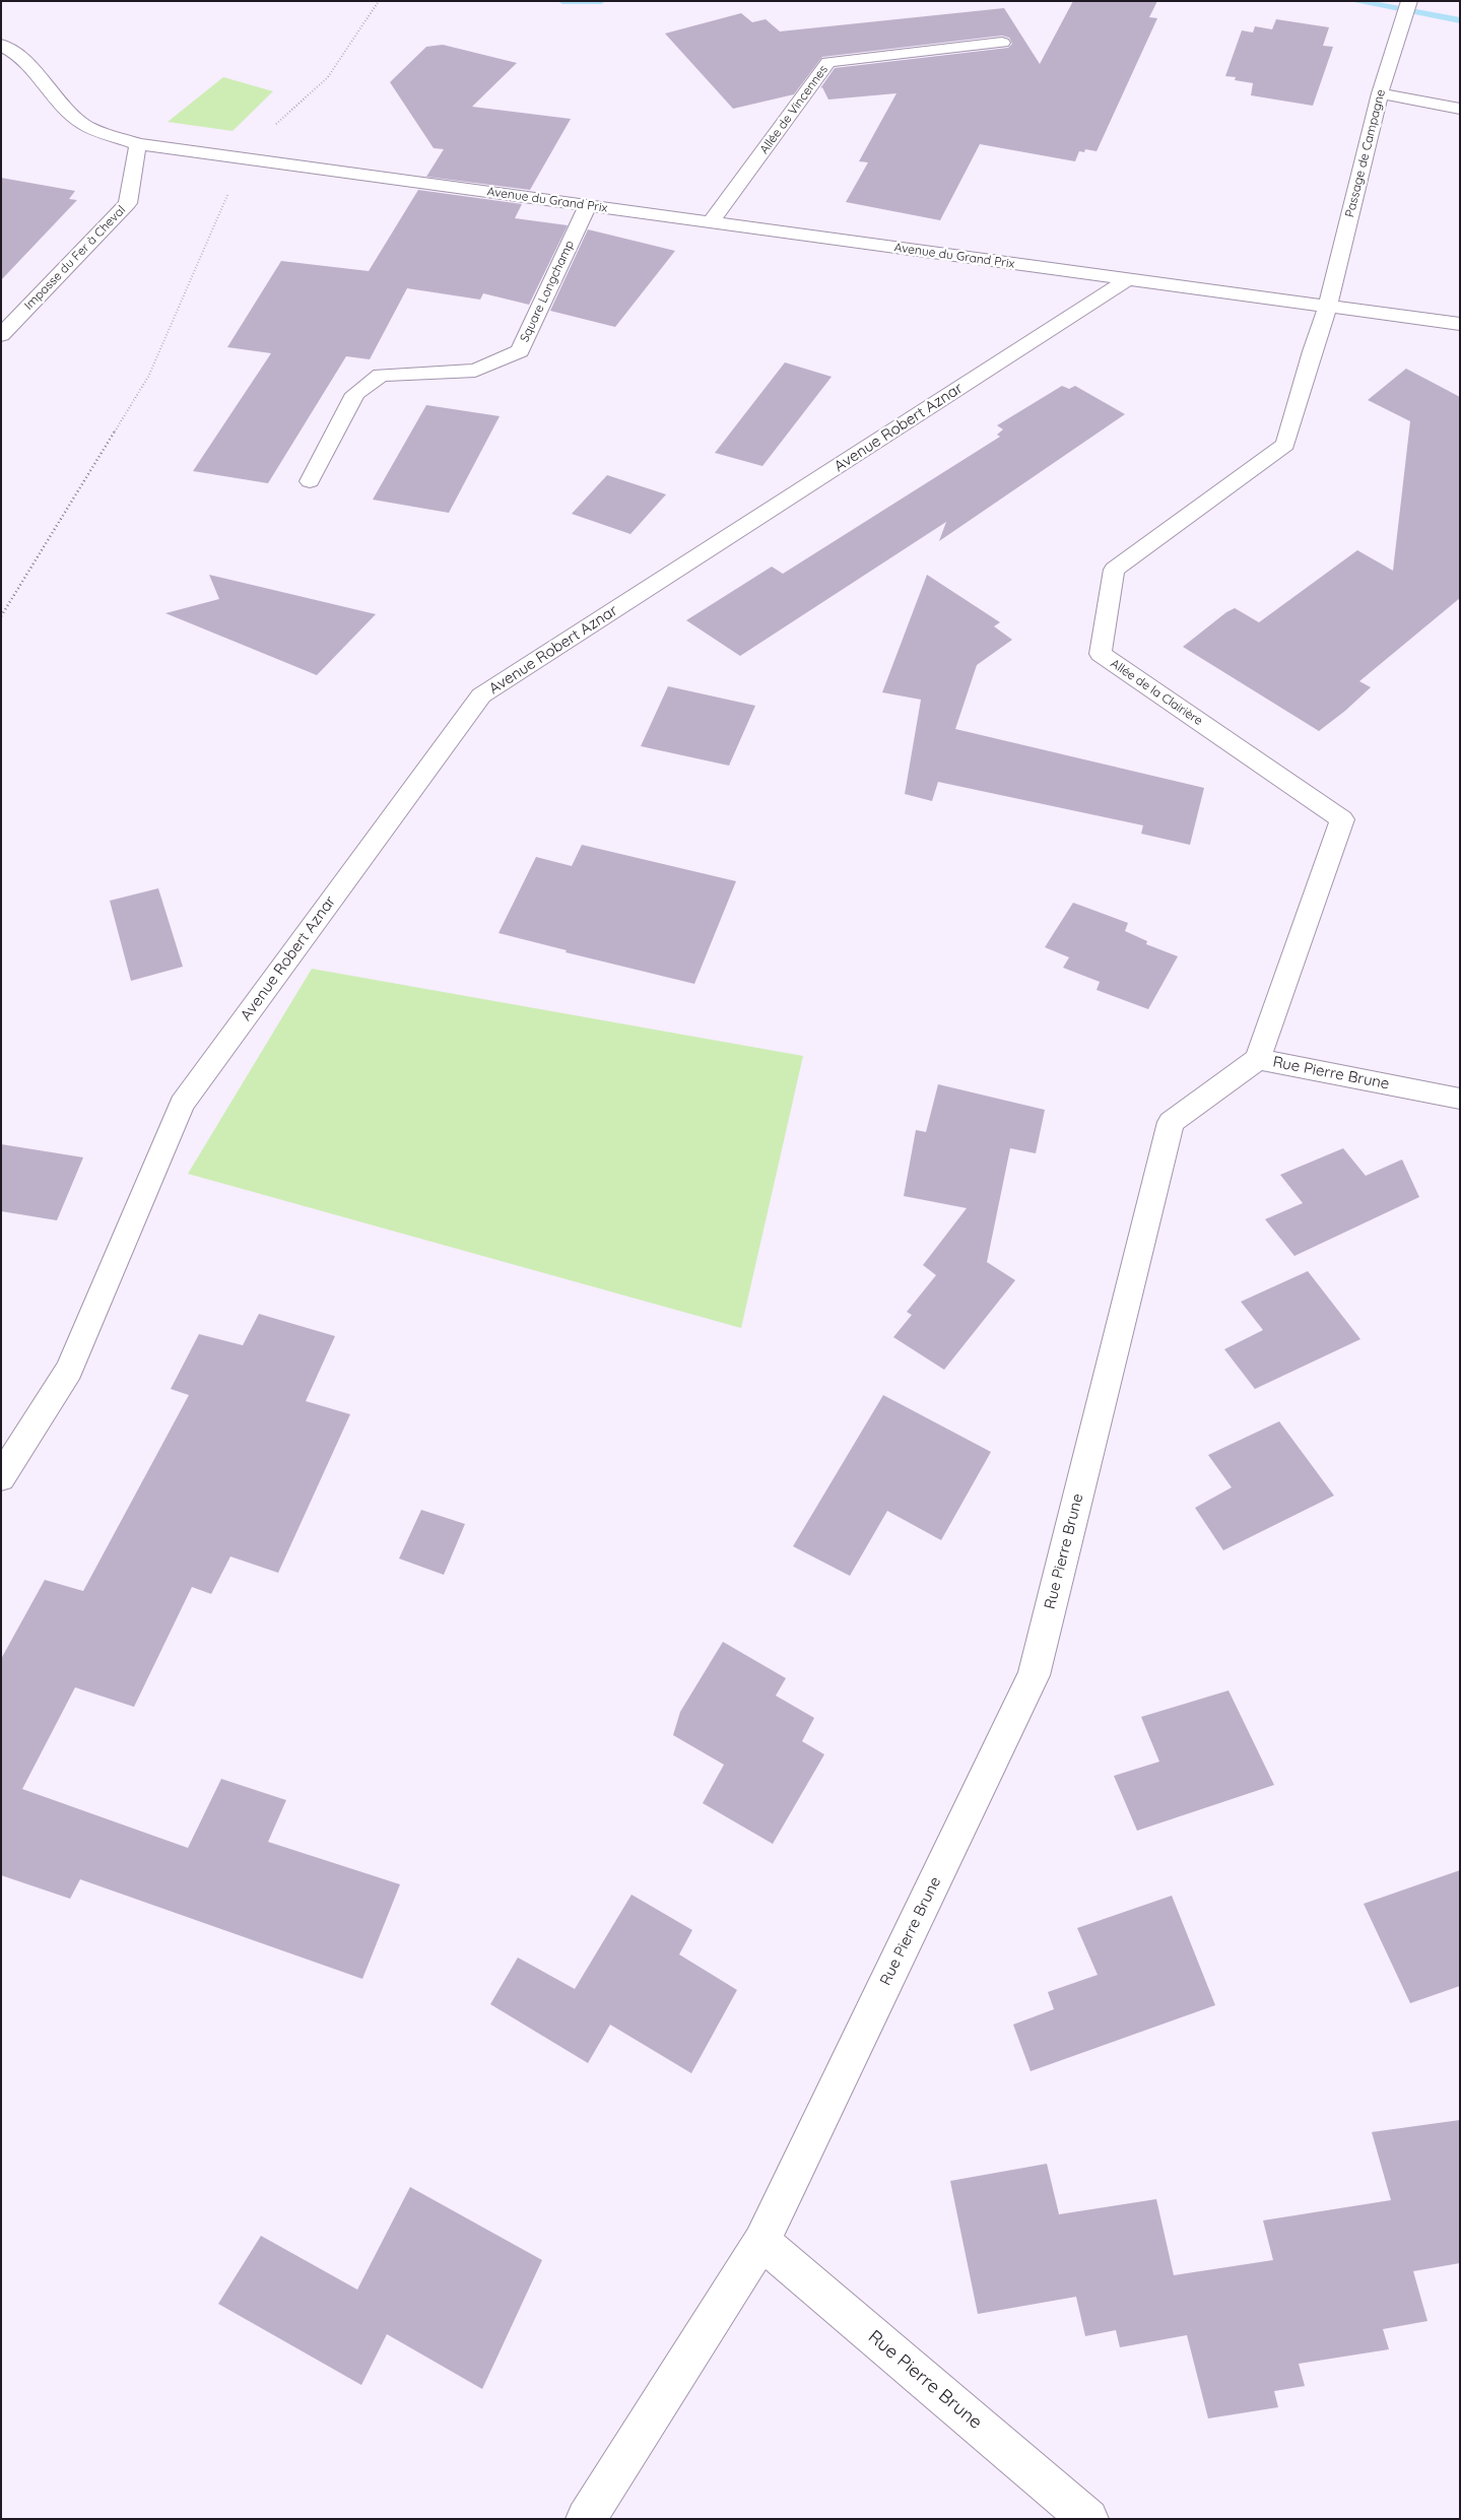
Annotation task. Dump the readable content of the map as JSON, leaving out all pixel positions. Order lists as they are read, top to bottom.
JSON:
{
  "streets": {
    "street": [
      "Allée de Vincennes",
      "Passage de Campagne",
      "Avenue du Grand Prix",
      "Impasse du Fer à Cheval",
      "Square Longchamp",
      "Avenue Robert Aznar",
      "Allée de la Clairière",
      "Rue Pierre Brune"
    ]
  },
  "crossings": [
    ["Allée de Vincennes", "Avenue du Grand Prix"],
    ["Passage de Campagne", "Allée de la Clairière"],
    ["Avenue du Grand Prix", "Impasse du Fer à Cheval"],
    ["Avenue du Grand Prix", "Square Longchamp"],
    ["Avenue du Grand Prix", "Avenue Robert Aznar"],
    ["Allée de la Clairière", "Rue Pierre Brune"]
  ]
}
